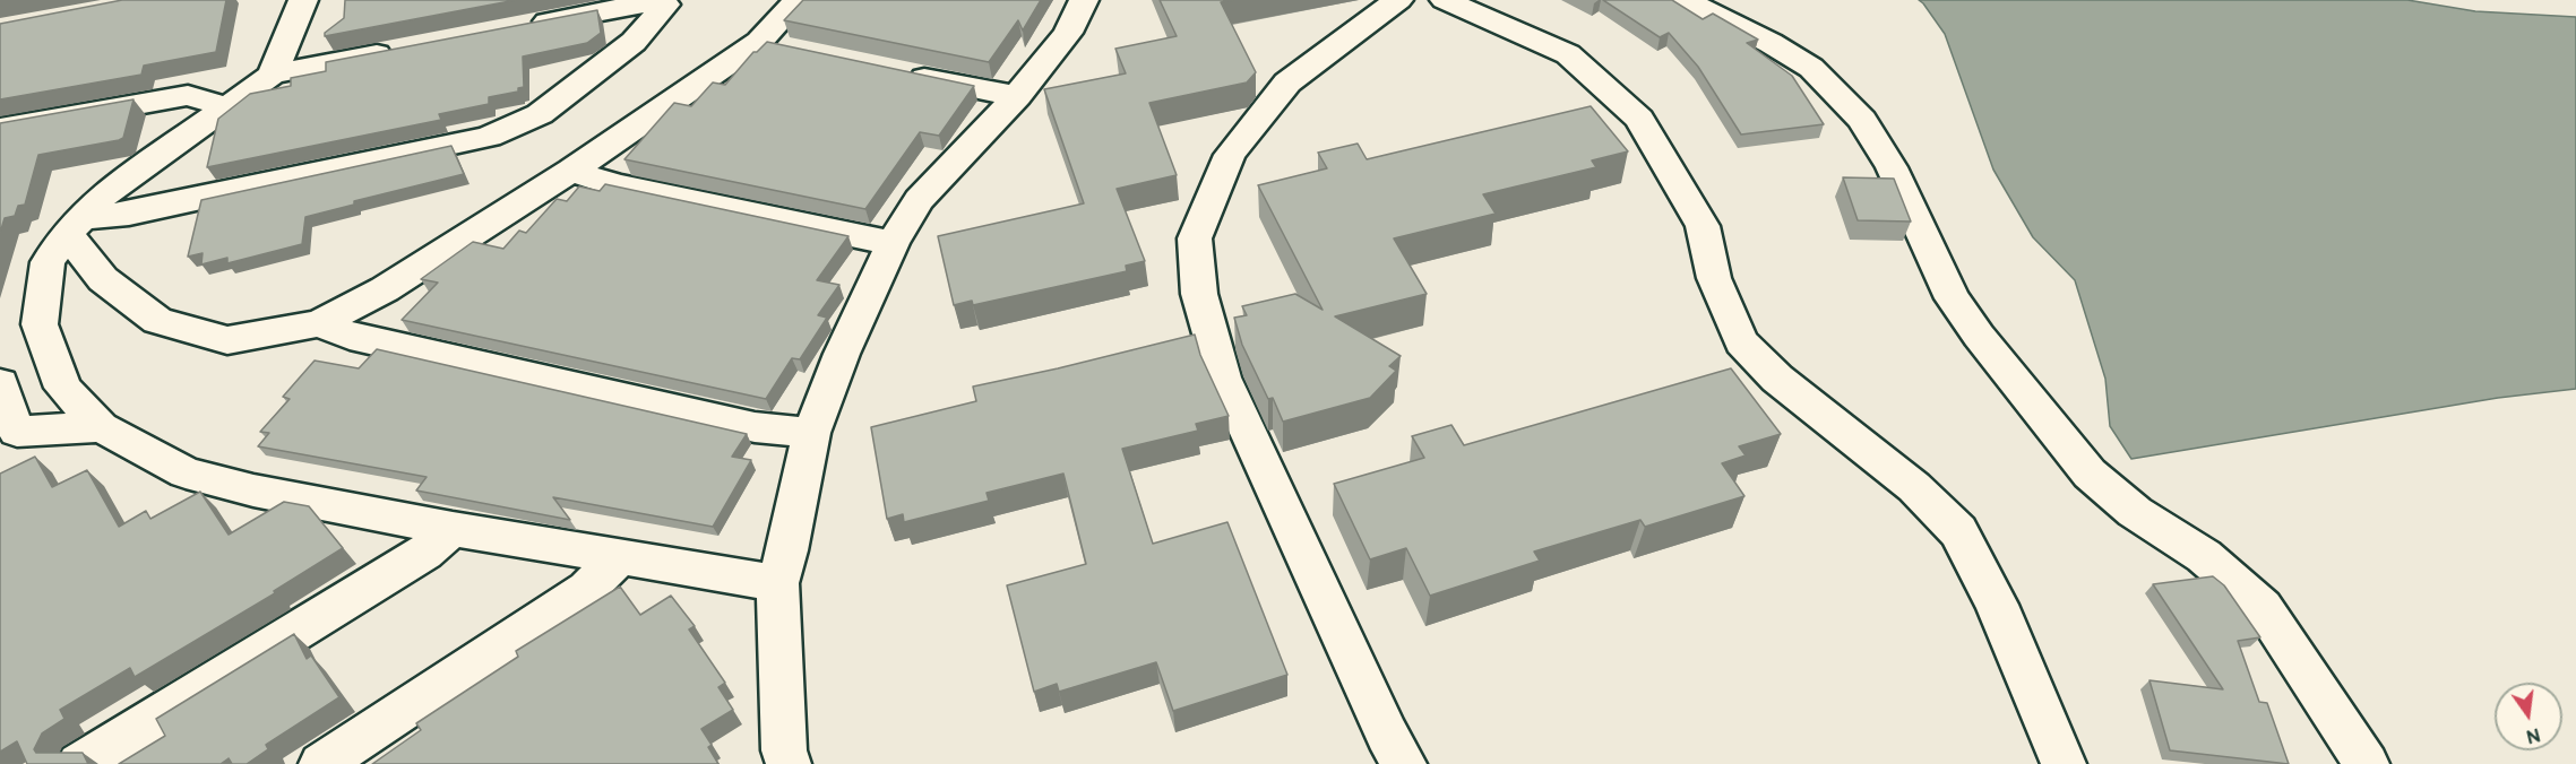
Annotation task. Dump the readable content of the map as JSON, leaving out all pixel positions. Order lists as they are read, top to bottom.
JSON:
{
  "north": "bottom"
}
